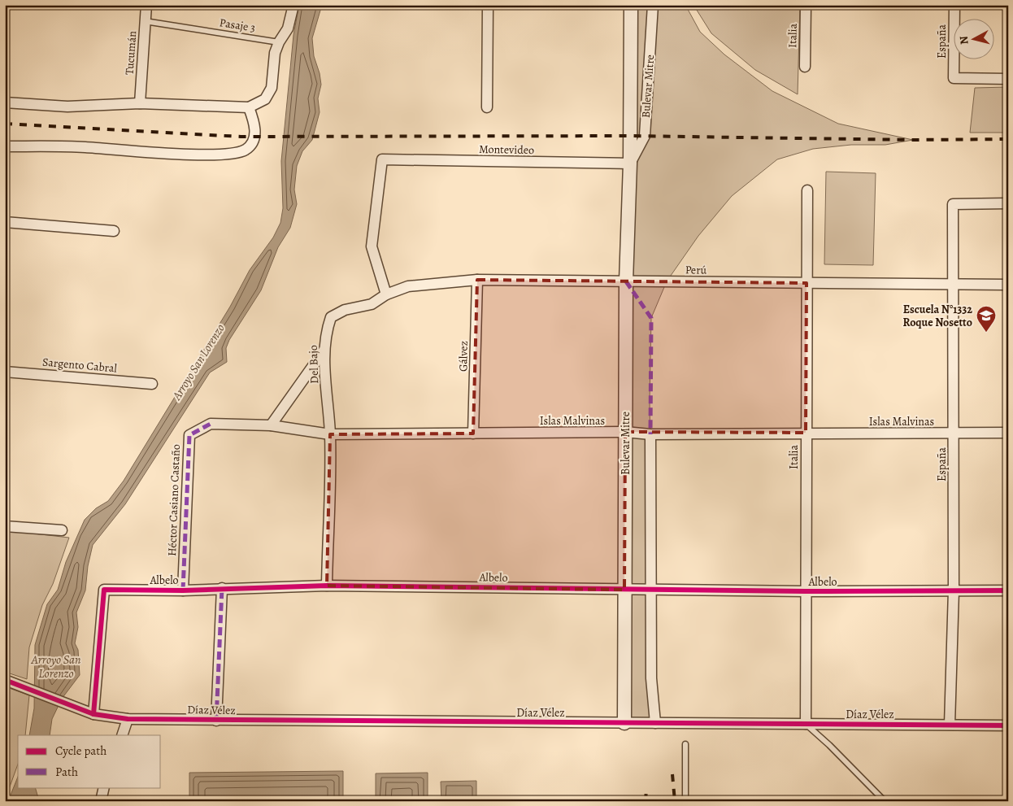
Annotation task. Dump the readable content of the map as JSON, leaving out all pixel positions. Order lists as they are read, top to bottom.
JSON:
{
  "streets": {
    "street": [
      "Italia",
      "España",
      "Tucumán",
      "Bulevar Mitre",
      "Montevideo",
      "Perú",
      "Gálvez",
      "Del Bajo",
      "Sargento Cabral",
      "Islas Malvinas",
      "Héctor Casiano Castaño",
      "Albelo",
      "Díaz Vélez"
    ],
    "lane": ["Pasaje 3"]
  },
  "crossings": [
    ["Pasaje 3", "Tucumán"],
    ["Italia", "Perú"],
    ["Italia", "Islas Malvinas"],
    ["Italia", "Albelo"],
    ["Italia", "Díaz Vélez"],
    ["España", "Perú"],
    ["España", "Islas Malvinas"],
    ["España", "Albelo"],
    ["España", "Díaz Vélez"],
    ["Bulevar Mitre", "Montevideo"],
    ["Bulevar Mitre", "Perú"],
    ["Bulevar Mitre", "Islas Malvinas"],
    ["Bulevar Mitre", "Albelo"],
    ["Bulevar Mitre", "Díaz Vélez"],
    ["Montevideo", "Perú"],
    ["Montevideo", "Del Bajo"],
    ["Perú", "Gálvez"],
    ["Perú", "Del Bajo"],
    ["Gálvez", "Islas Malvinas"],
    ["Del Bajo", "Islas Malvinas"],
    ["Del Bajo", "Albelo"],
    ["Islas Malvinas", "Héctor Casiano Castaño"],
    ["Héctor Casiano Castaño", "Albelo"],
    ["Albelo", "Díaz Vélez"]
  ],
  "water": ["Arroyo San Lorenzo"],
  "places": {
    "school or university": ["Escuela N°1332 Roque Nosetto"]
  },
  "legend": ["Cycle path", "Path"],
  "north": "left"
}
